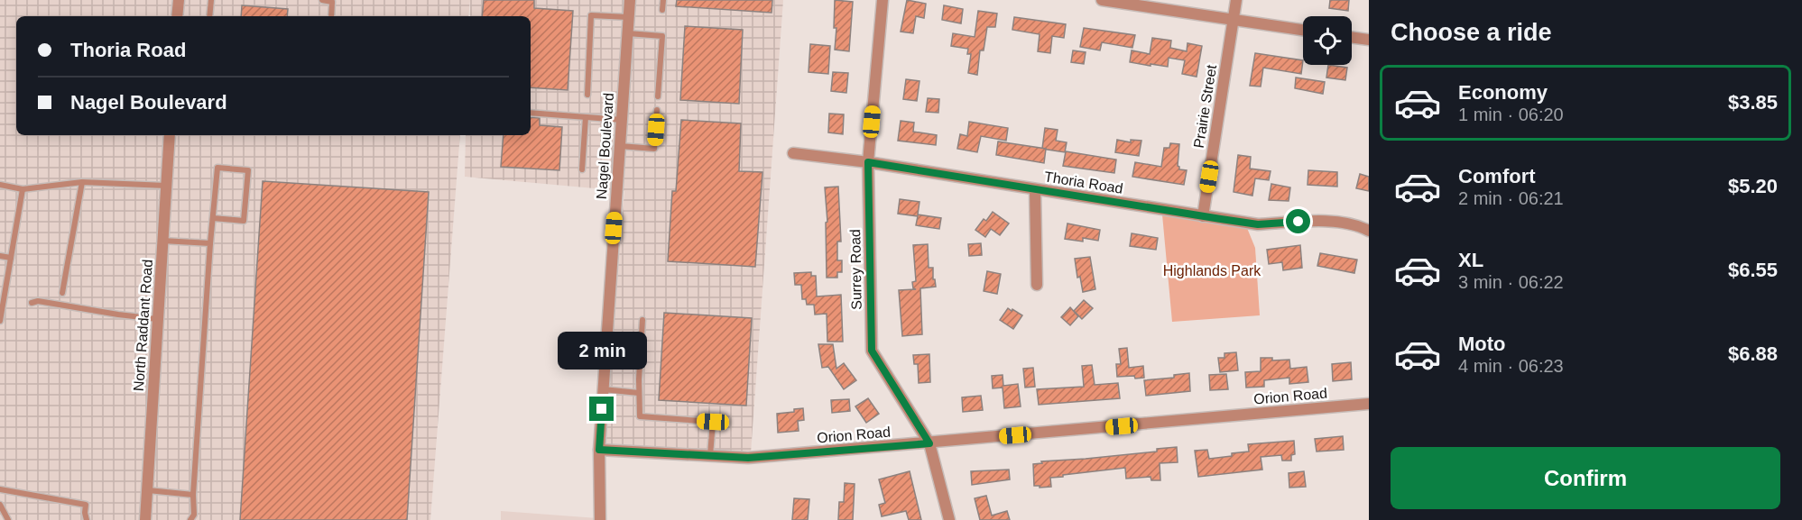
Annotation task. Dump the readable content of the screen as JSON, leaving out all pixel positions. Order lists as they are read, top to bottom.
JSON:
{
  "streets": {
    "street": [
      "Prairie Street",
      "Nagel Boulevard",
      "Thoria Road",
      "Surrey Road",
      "North Raddant Road",
      "Orion Road"
    ]
  },
  "crossings": [
    ["Prairie Street", "Thoria Road"],
    ["Nagel Boulevard", "Orion Road"],
    ["Thoria Road", "Surrey Road"],
    ["Surrey Road", "Orion Road"]
  ],
  "parks": ["Highlands Park"],
  "page": {
    "heading": "Choose a ride",
    "banner": ["Thoria Road", "Nagel Boulevard"],
    "list": [
      {
        "name": "Economy",
        "note": "1 min · 06:20",
        "value": "$3.85"
      },
      {
        "name": "Comfort",
        "note": "2 min · 06:21",
        "value": "$5.20"
      },
      {
        "name": "XL",
        "note": "3 min · 06:22",
        "value": "$6.55"
      },
      {
        "name": "Moto",
        "note": "4 min · 06:23",
        "value": "$6.88"
      }
    ],
    "bubble": "2 min",
    "buttons": "Confirm"
  }
}
